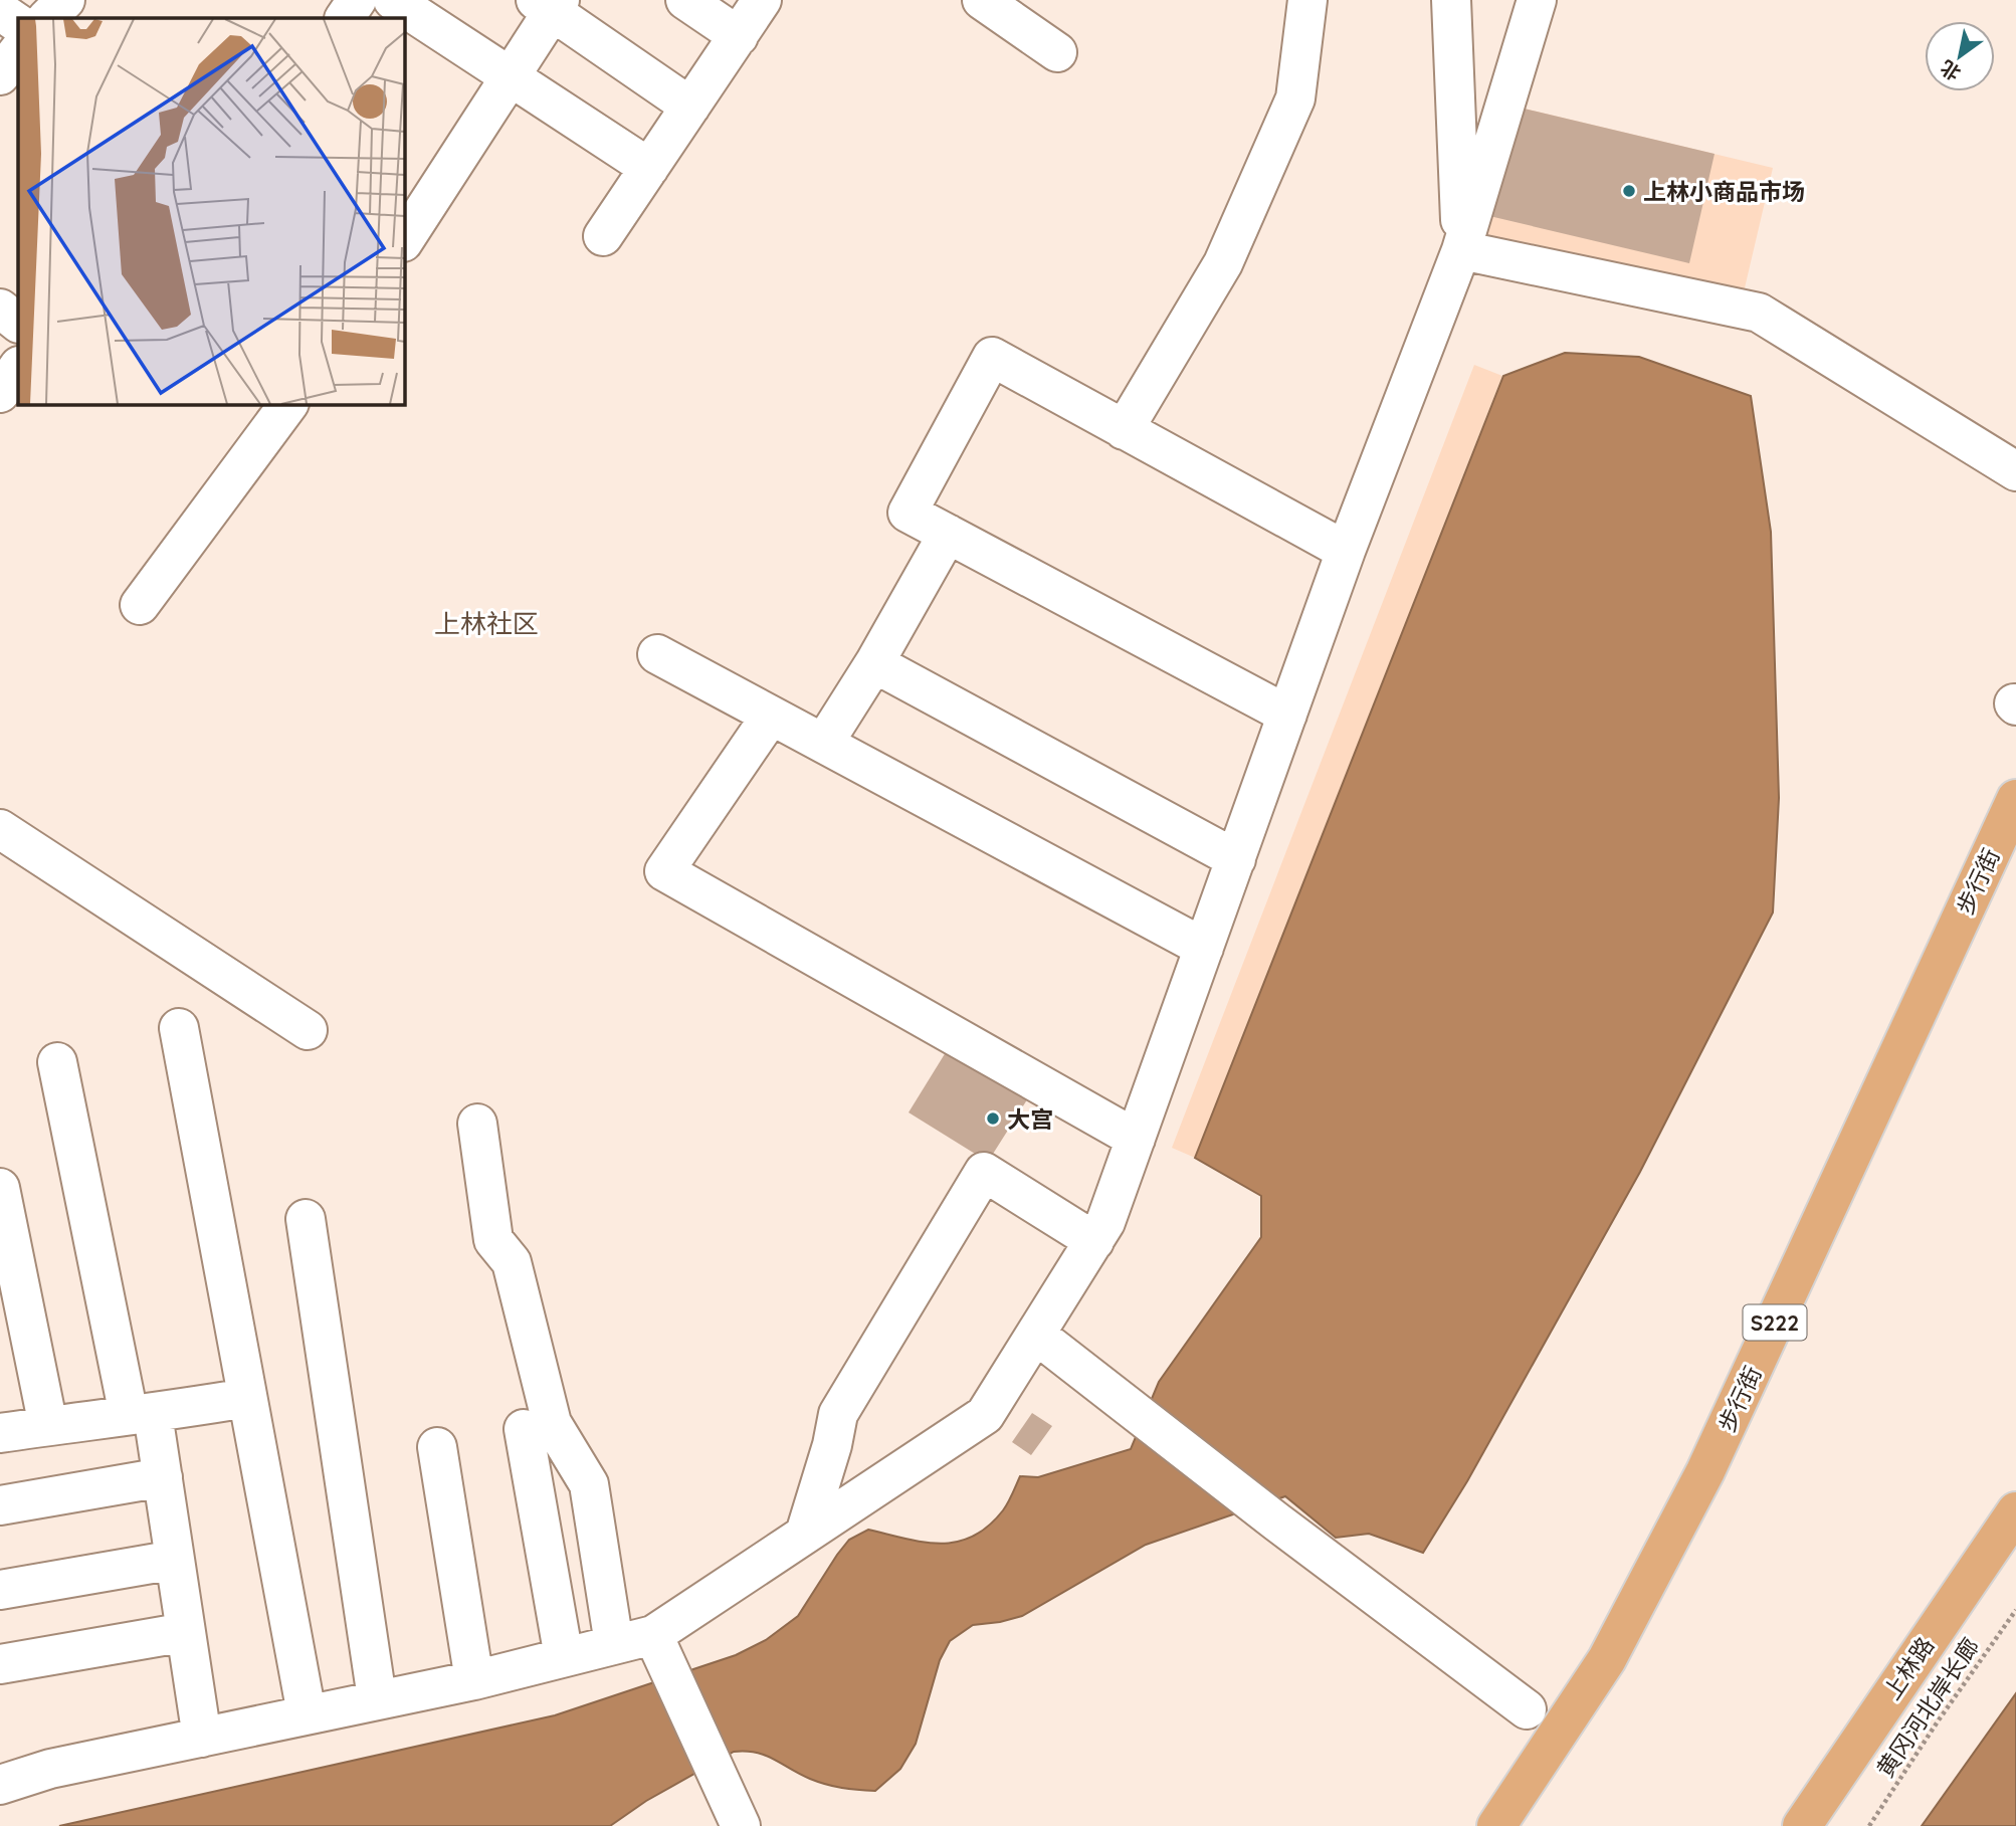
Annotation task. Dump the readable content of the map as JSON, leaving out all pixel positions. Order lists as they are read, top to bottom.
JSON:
{
  "streets": {
    "main road": ["步行街", "S222", "上林路"],
    "path": ["黄冈河北岸长廊"]
  },
  "districts": ["上林社区"],
  "places": ["上林小商品市场", "大宫"],
  "north": "bottom left"
}
